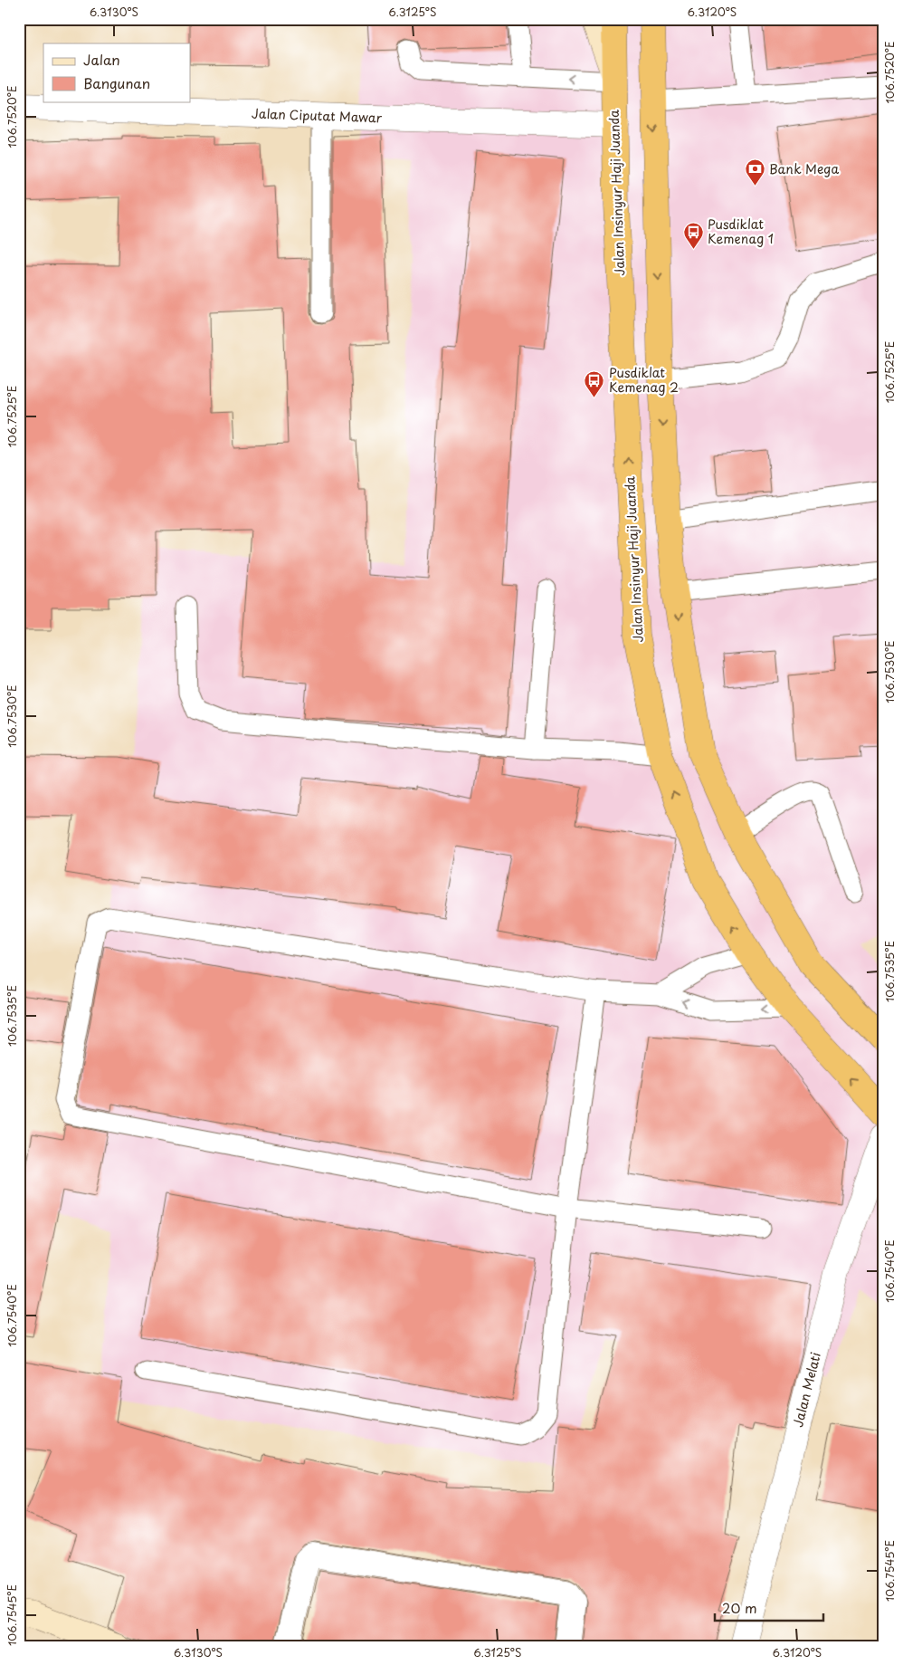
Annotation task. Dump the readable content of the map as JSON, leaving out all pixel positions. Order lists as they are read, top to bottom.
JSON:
{
  "streets": {
    "highway": ["Jalan Insinyur Haji Juanda"],
    "street": ["Jalan Ciputat Mawar", "Jalan Melati"]
  },
  "crossings": [
    ["Jalan Ciputat Mawar", "Jalan Insinyur Haji Juanda"]
  ],
  "one_way": ["Jalan Insinyur Haji Juanda"],
  "places": {
    "bank": ["Bank Mega"],
    "bus stop": ["Pusdiklat Kemenag 1", "Pusdiklat Kemenag 2"]
  },
  "legend": ["Jalan", "Bangunan"],
  "scale_bar": "20 m",
  "coordinates": [
    "6.3130°S",
    "6.3125°S",
    "6.3120°S",
    "106.7520°E",
    "106.7525°E",
    "106.7530°E",
    "106.7535°E",
    "106.7540°E",
    "106.7545°E"
  ]
}
